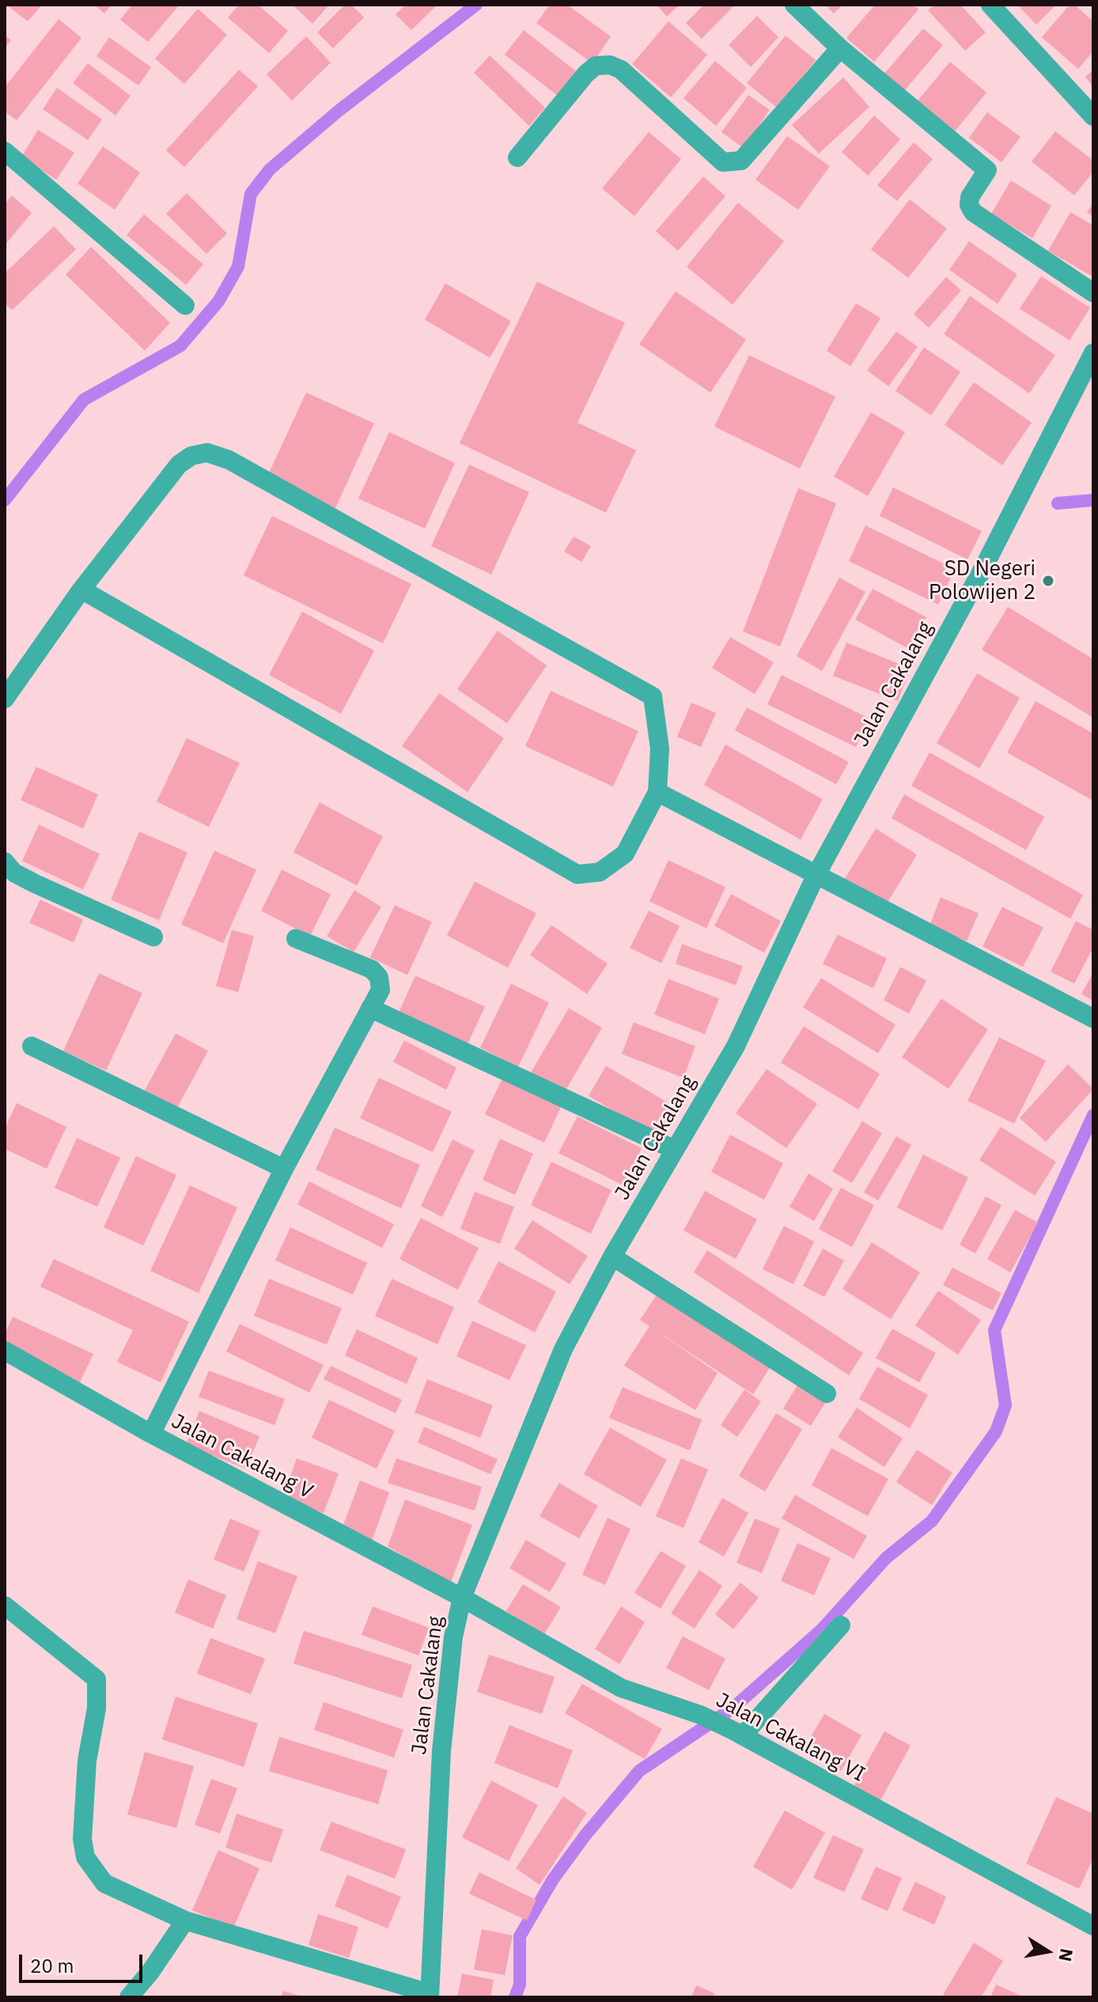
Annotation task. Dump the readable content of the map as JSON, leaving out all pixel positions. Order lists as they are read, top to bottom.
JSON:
{
  "streets": {
    "street": ["Jalan Cakalang", "Jalan Cakalang V", "Jalan Cakalang VI"]
  },
  "crossings": [
    ["Jalan Cakalang", "Jalan Cakalang V"],
    ["Jalan Cakalang", "Jalan Cakalang VI"],
    ["Jalan Cakalang V", "Jalan Cakalang VI"]
  ],
  "places": ["SD Negeri Polowijen 2"],
  "scale_bar": "20 m",
  "north": "right"
}
